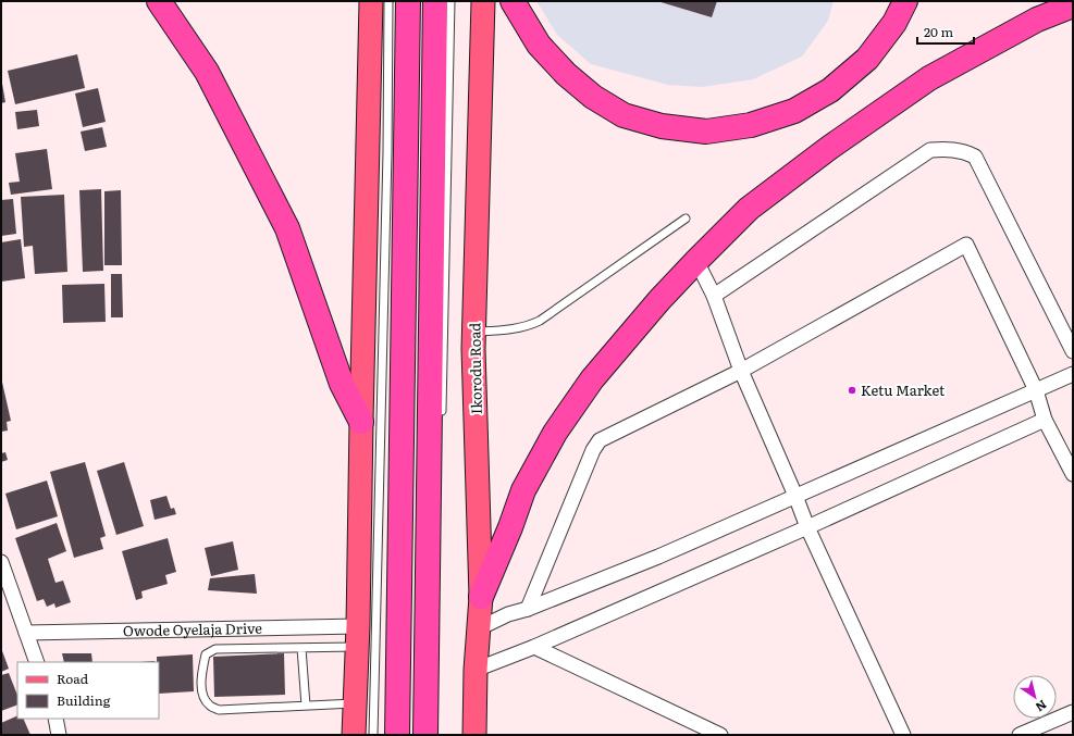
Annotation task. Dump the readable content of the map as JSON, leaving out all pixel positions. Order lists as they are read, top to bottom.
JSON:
{
  "streets": {
    "main road": ["Ikorodu Road"],
    "street": ["Owode Oyelaja Drive"]
  },
  "places": ["Ketu Market"],
  "legend": ["Road", "Building"],
  "scale_bar": "20 m",
  "north": "bottom right"
}
